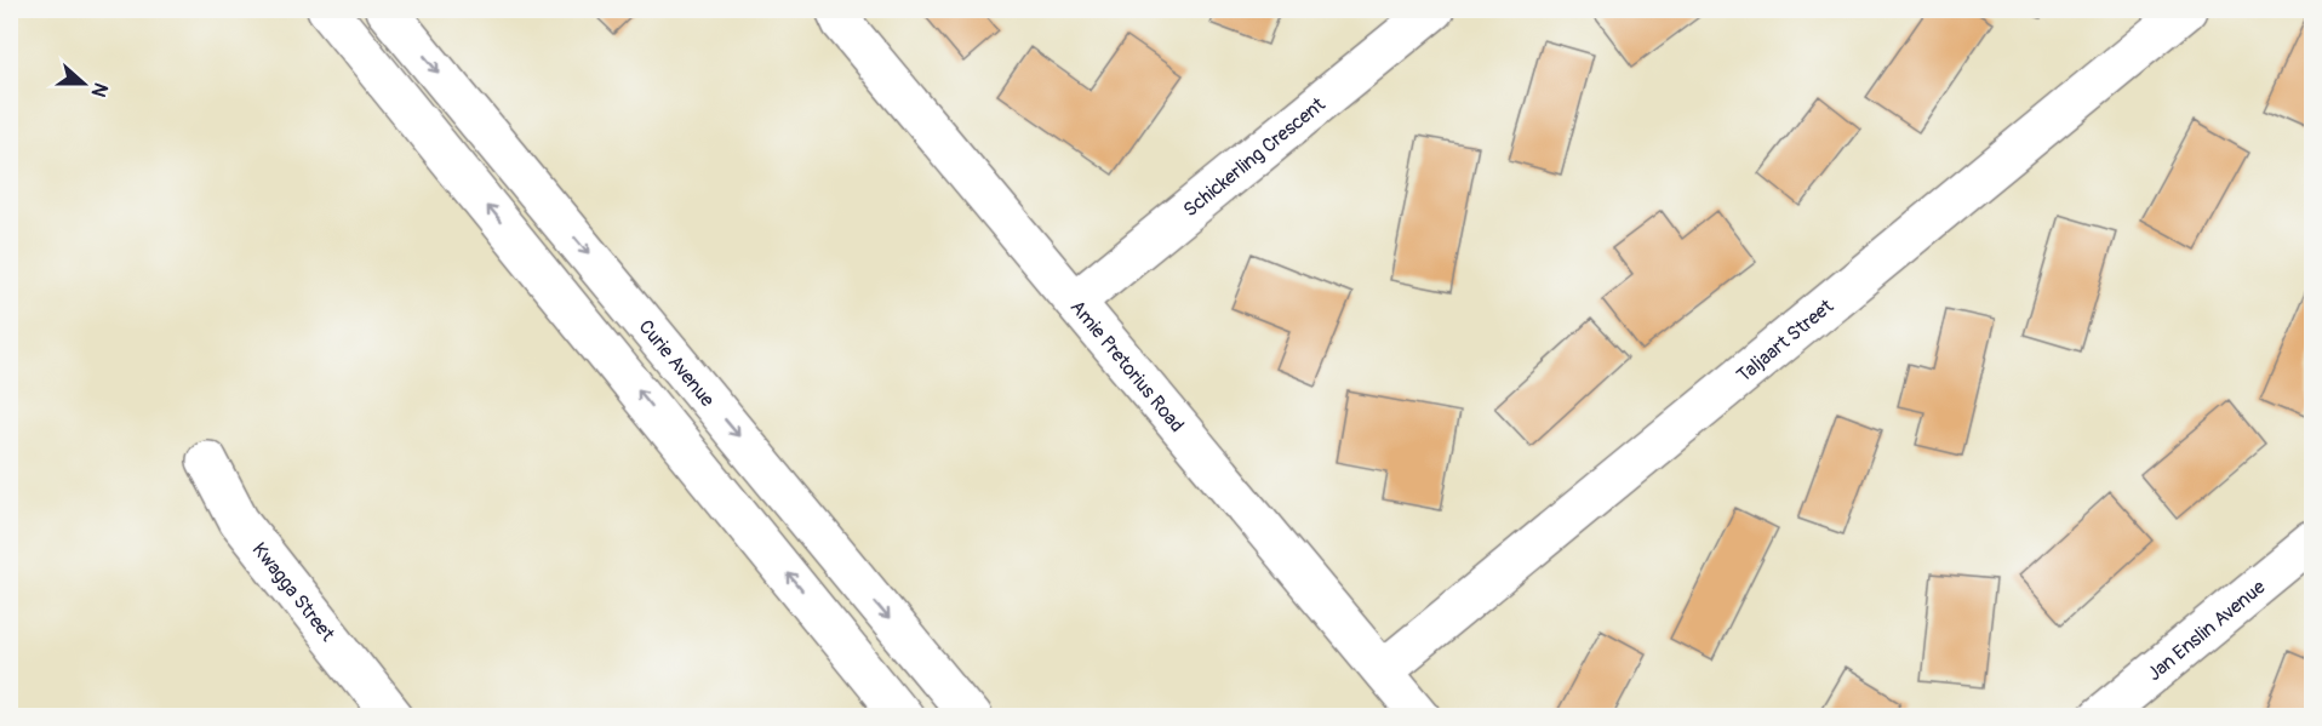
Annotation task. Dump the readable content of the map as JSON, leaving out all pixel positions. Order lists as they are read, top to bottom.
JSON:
{
  "streets": {
    "street": [
      "Schickerling Crescent",
      "Taljaart Street",
      "Curie Avenue",
      "Amie Pretorius Road",
      "Kwagga Street",
      "Jan Enslin Avenue"
    ]
  },
  "crossings": [
    ["Schickerling Crescent", "Amie Pretorius Road"],
    ["Taljaart Street", "Amie Pretorius Road"]
  ],
  "north": "right"
}
